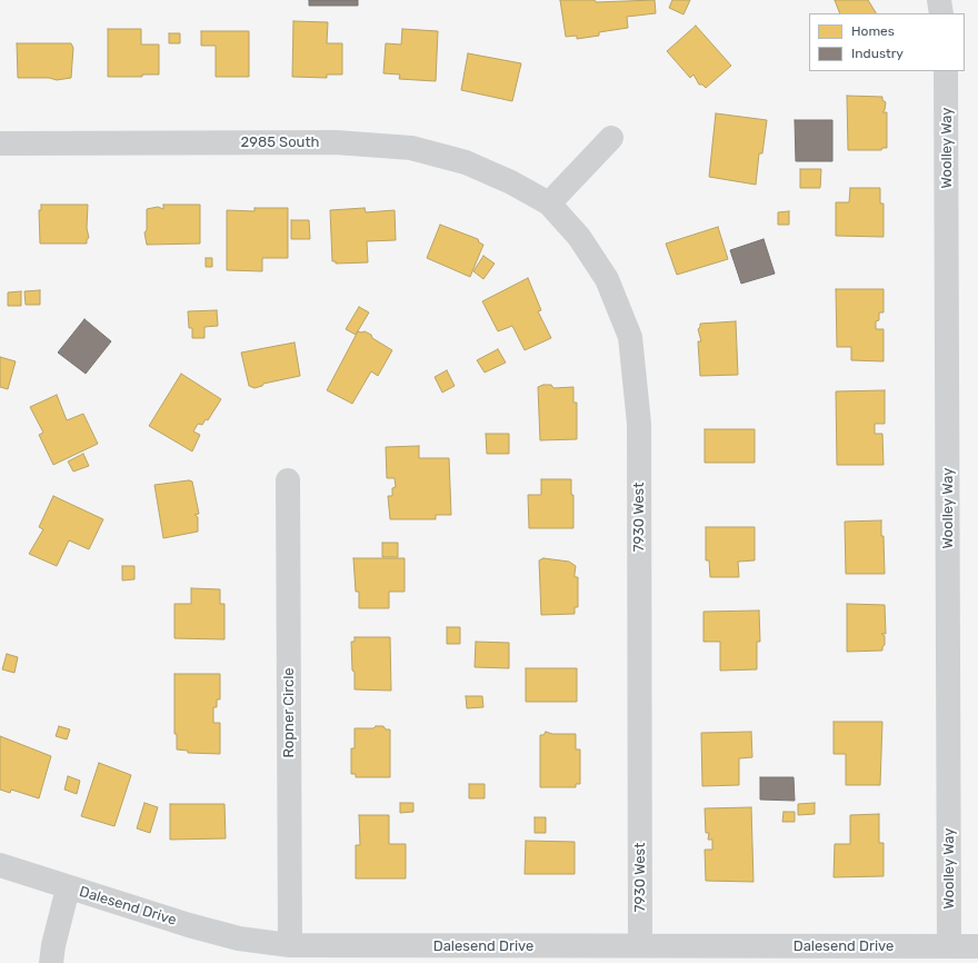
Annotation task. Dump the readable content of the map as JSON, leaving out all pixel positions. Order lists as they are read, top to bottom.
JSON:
{
  "streets": {
    "street": [
      "2985 South",
      "Woolley Way",
      "7930 West",
      "Ropner Circle",
      "Dalesend Drive"
    ]
  },
  "crossings": [
    ["2985 South", "7930 West"],
    ["Woolley Way", "Dalesend Drive"],
    ["7930 West", "Dalesend Drive"],
    ["Ropner Circle", "Dalesend Drive"]
  ],
  "legend": ["Homes", "Industry"]
}
